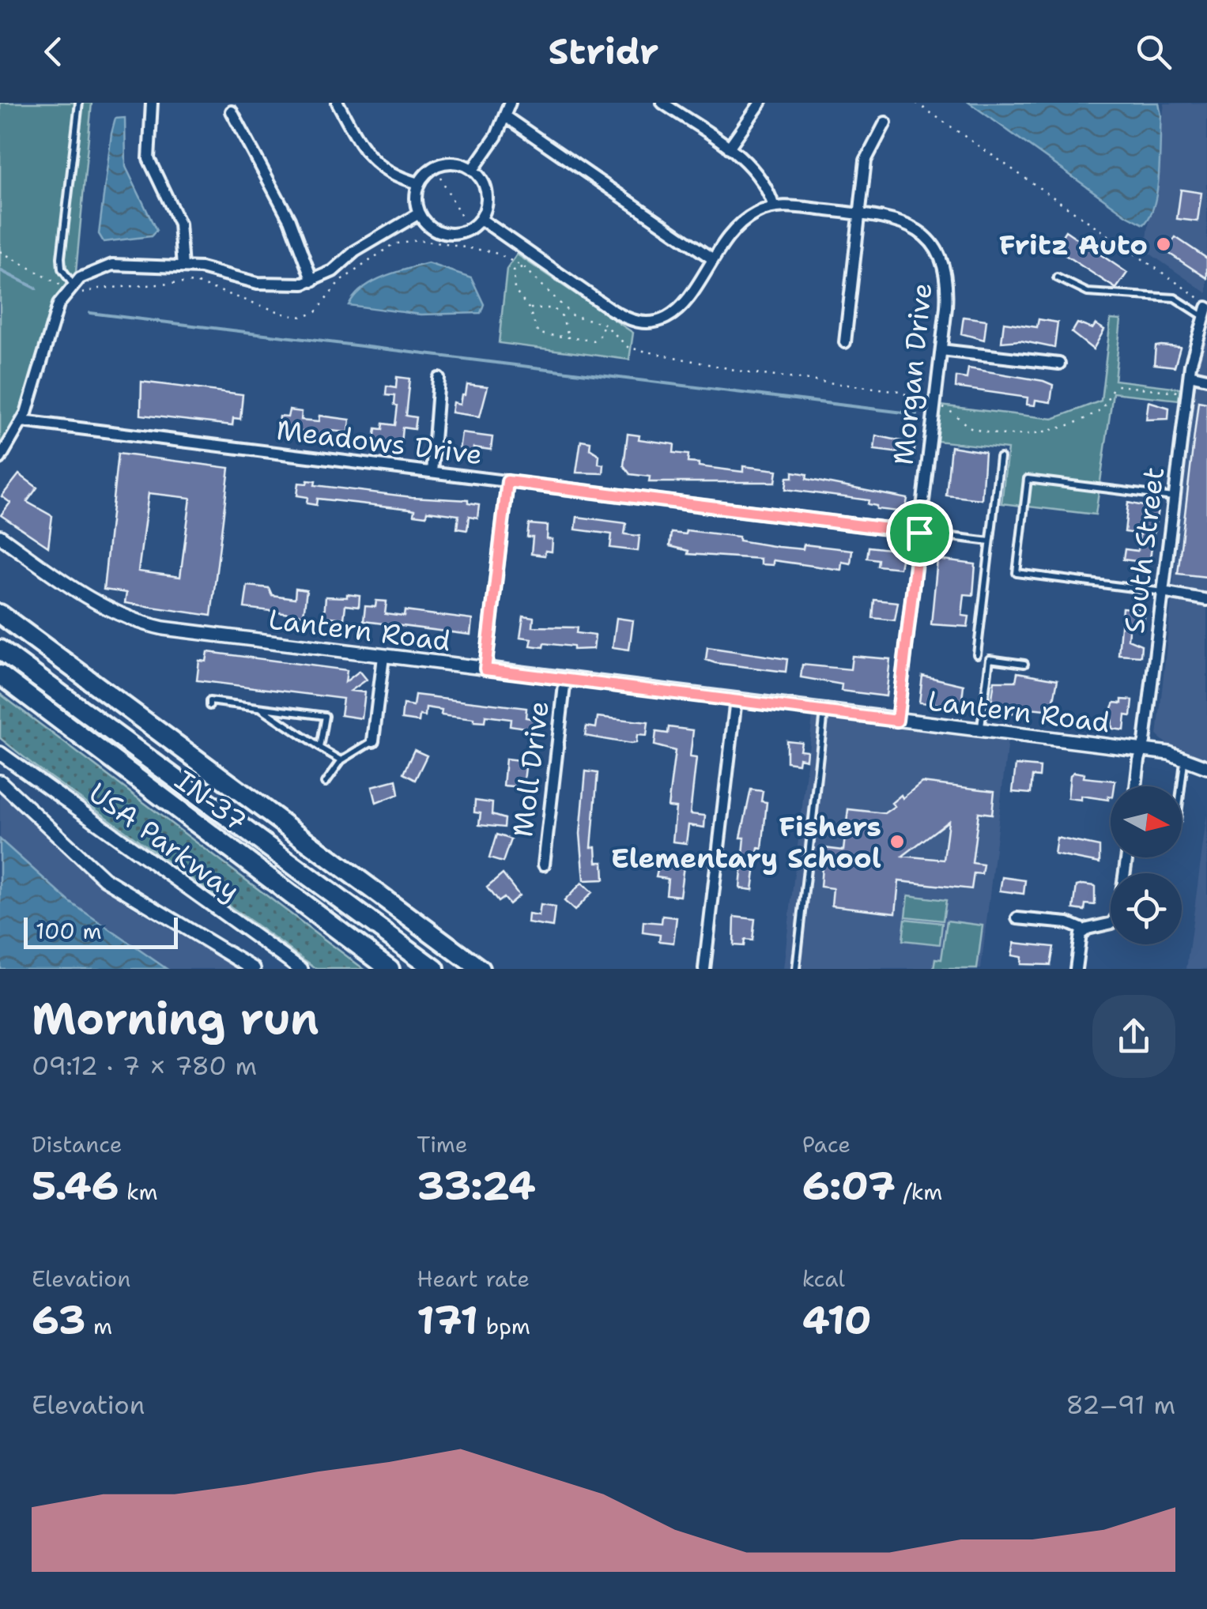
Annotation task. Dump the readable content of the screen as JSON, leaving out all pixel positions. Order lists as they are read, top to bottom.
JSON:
{
  "streets": {
    "highway": ["IN-37"],
    "street": [
      "Morgan Drive",
      "Meadows Drive",
      "South Street",
      "Lantern Road",
      "Moll Drive",
      "USA Parkway"
    ]
  },
  "crossings": [
    ["Morgan Drive", "Meadows Drive"],
    ["Morgan Drive", "Lantern Road"],
    ["South Street", "Lantern Road"],
    ["Lantern Road", "Moll Drive"]
  ],
  "places": ["Fritz Auto", "Fishers Elementary School"],
  "scale_bar": "100 m",
  "north": "right",
  "page": {
    "header": "Stridr",
    "scale": "100 m",
    "heading": ["Morning run", "09:12 · 7 × 780 m"],
    "stats": [
      ["Distance", "5.46 km"],
      ["Time", "33:24"],
      ["Pace", "6:07 /km"],
      ["Elevation", "63 m"],
      ["Heart rate", "171 bpm"],
      ["kcal", "410"]
    ],
    "chart": ["Elevation", "82–91 m"]
  }
}
